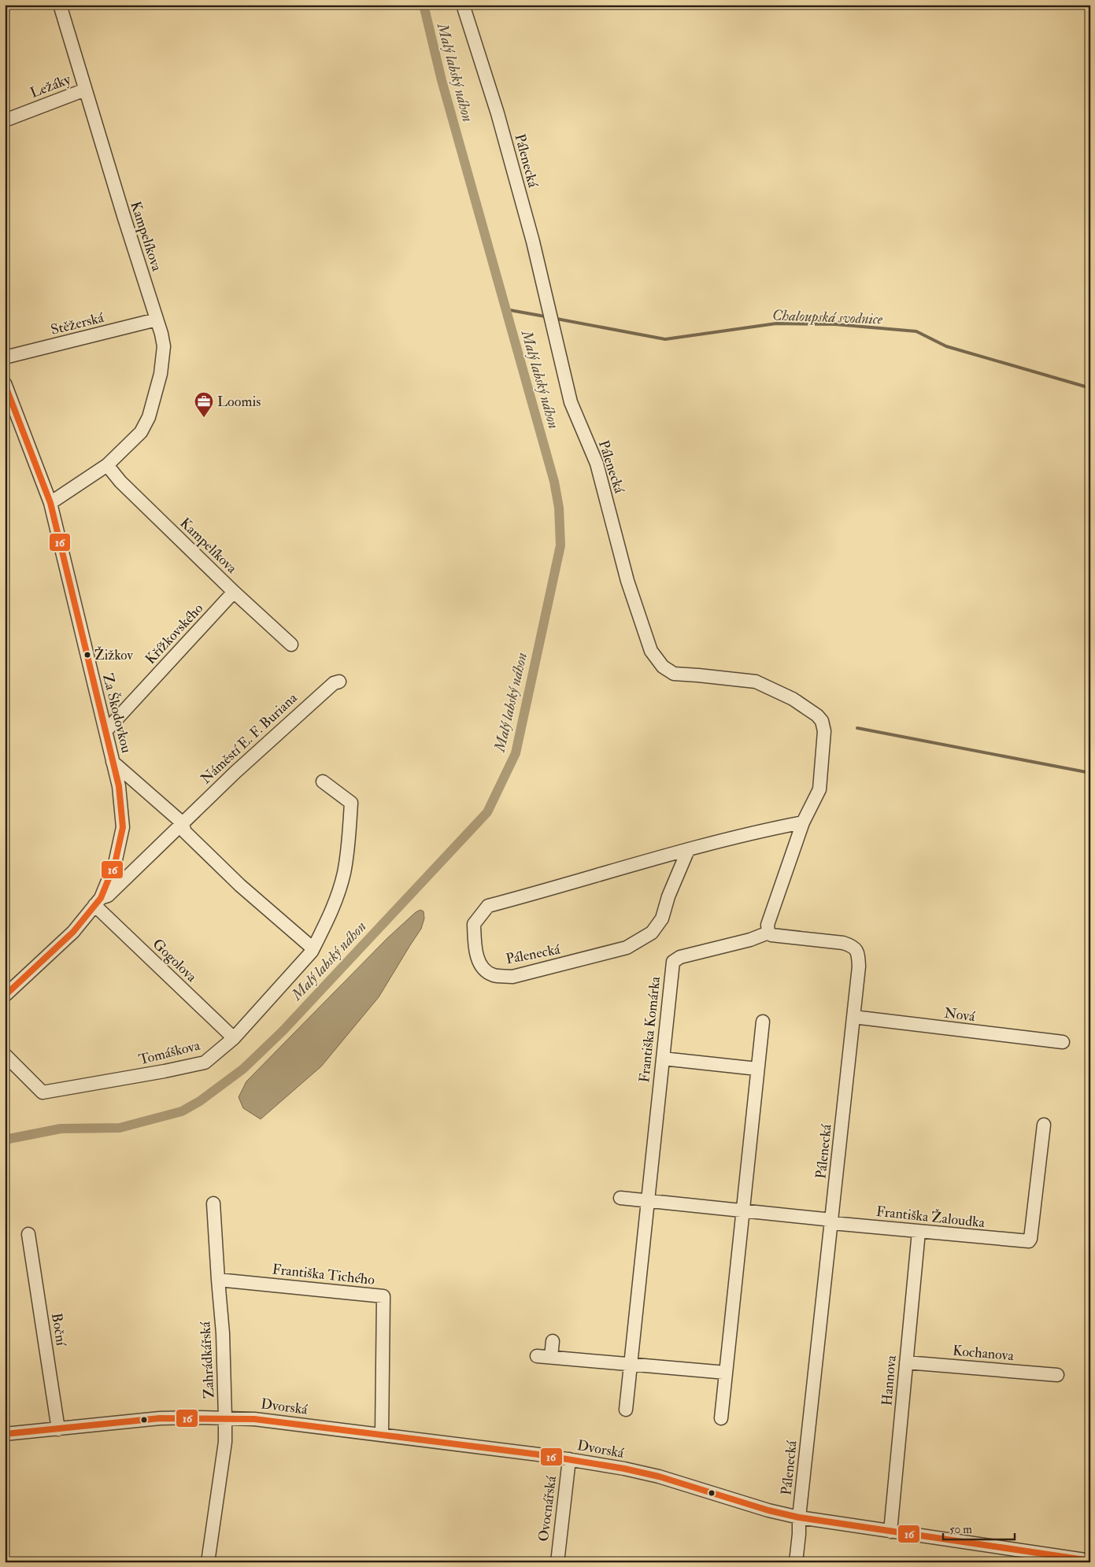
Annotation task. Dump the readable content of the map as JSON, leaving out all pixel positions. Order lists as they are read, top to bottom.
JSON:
{
  "streets": {
    "street": [
      "Ležáky",
      "Pálenecká",
      "Kampelíkova",
      "Stěžerská",
      "Křížkovského",
      "Za Škodovkou",
      "Náměstí E. F. Buriana",
      "Gogolova",
      "Nová",
      "Františka Komárka",
      "Tomáškova",
      "Františka Žaloudka",
      "Františka Tichého",
      "Boční",
      "Kochanova",
      "Zahrádkářská",
      "Hannova",
      "Dvorská",
      "Ovocnářská"
    ]
  },
  "crossings": [
    ["Ležáky", "Kampelíkova"],
    ["Pálenecká", "Nová"],
    ["Pálenecká", "Františka Komárka"],
    ["Pálenecká", "Františka Žaloudka"],
    ["Pálenecká", "Dvorská"],
    ["Kampelíkova", "Stěžerská"],
    ["Kampelíkova", "Křížkovského"],
    ["Kampelíkova", "Za Škodovkou"],
    ["Křížkovského", "Za Škodovkou"],
    ["Za Škodovkou", "Gogolova"],
    ["Gogolova", "Tomáškova"],
    ["Františka Žaloudka", "Hannova"],
    ["Františka Tichého", "Zahrádkářská"],
    ["Františka Tichého", "Dvorská"],
    ["Boční", "Dvorská"],
    ["Kochanova", "Hannova"],
    ["Zahrádkářská", "Dvorská"],
    ["Hannova", "Dvorská"],
    ["Dvorská", "Ovocnářská"]
  ],
  "water": ["Malý labský náhon", "Chaloupská svodnice"],
  "places": {
    "office": ["Loomis"],
    "other": ["Žižkov"]
  },
  "lines": ["transit line 16"],
  "scale_bar": "50 m"
}
